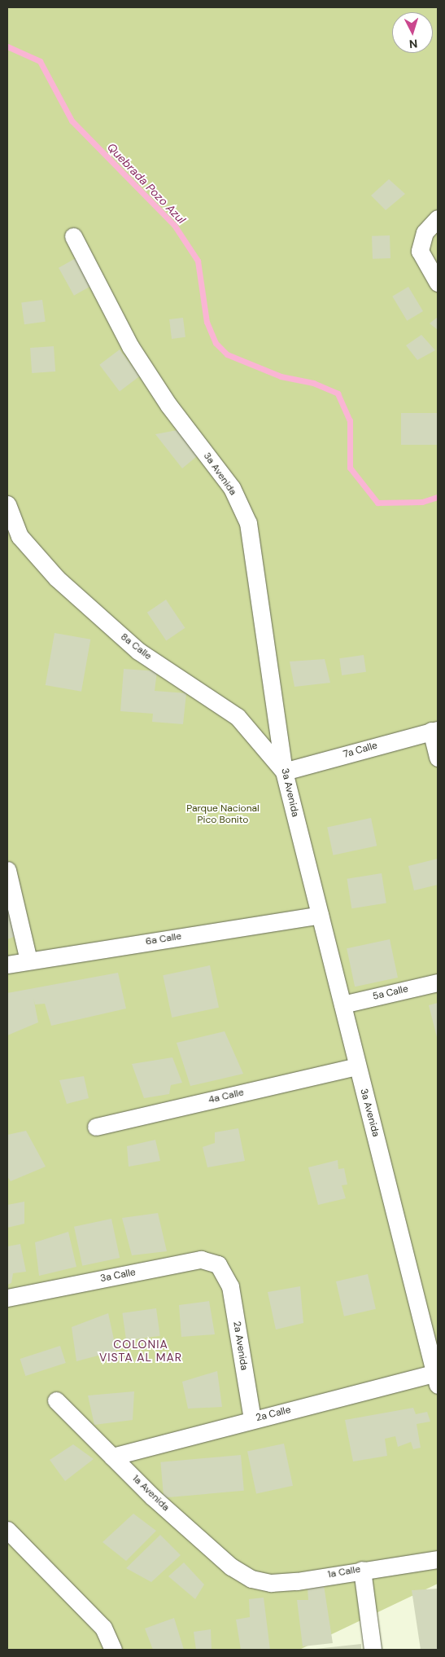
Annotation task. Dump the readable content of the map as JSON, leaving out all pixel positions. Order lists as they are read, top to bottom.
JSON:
{
  "streets": {
    "street": [
      "3a Avenida",
      "8a Calle",
      "7a Calle",
      "6a Calle",
      "5a Calle",
      "4a Calle",
      "3a Calle",
      "2a Avenida",
      "2a Calle",
      "1a Avenida",
      "1a Calle"
    ]
  },
  "crossings": [
    ["3a Avenida", "8a Calle"],
    ["3a Avenida", "7a Calle"],
    ["3a Avenida", "6a Calle"],
    ["3a Avenida", "5a Calle"],
    ["3a Avenida", "4a Calle"],
    ["3a Avenida", "2a Calle"],
    ["8a Calle", "7a Calle"],
    ["3a Calle", "2a Avenida"],
    ["2a Avenida", "2a Calle"],
    ["2a Calle", "1a Avenida"],
    ["1a Avenida", "1a Calle"]
  ],
  "districts": ["COLONIA VISTA AL MAR"],
  "water": ["Quebrada Pozo Azul"],
  "parks": ["Parque Nacional Pico Bonito"],
  "north": "bottom"
}
